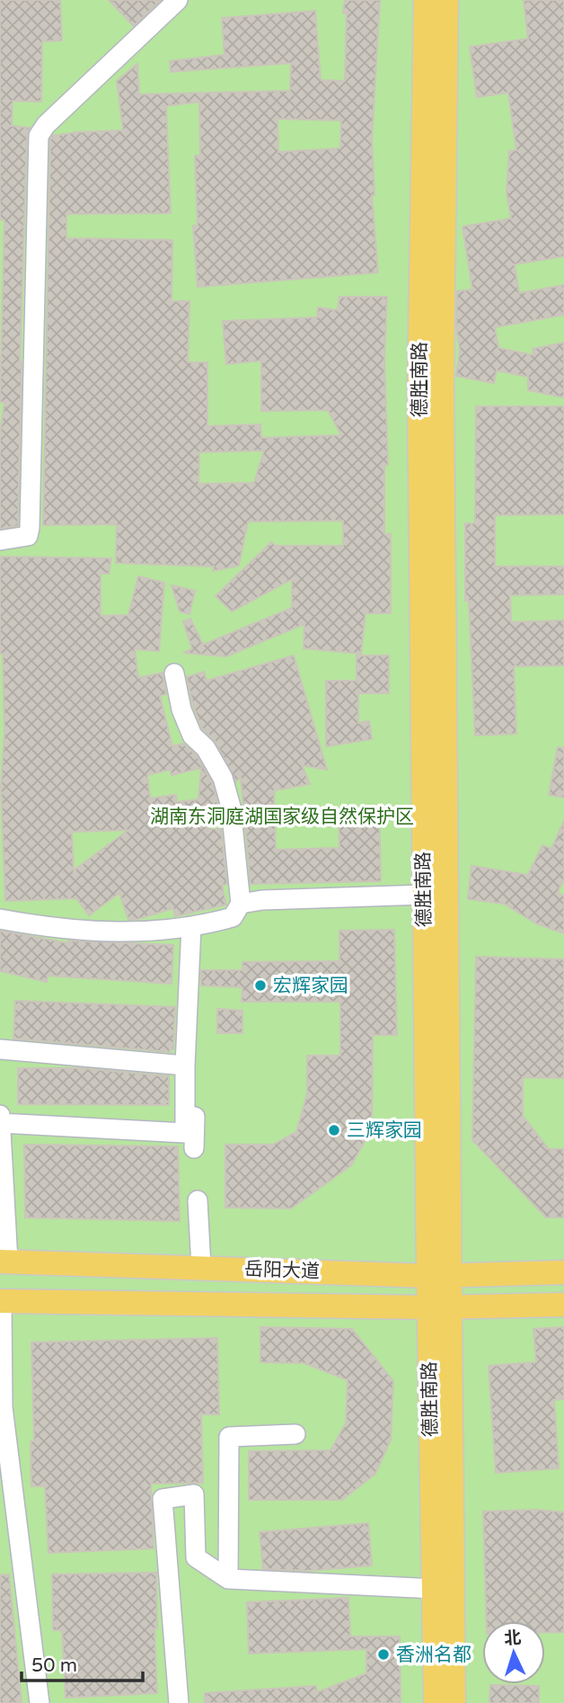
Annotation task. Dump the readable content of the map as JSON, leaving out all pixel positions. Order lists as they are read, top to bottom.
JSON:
{
  "streets": {
    "main road": ["德胜南路", "岳阳大道"]
  },
  "crossings": [
    ["德胜南路", "岳阳大道"]
  ],
  "parks": ["湖南东洞庭湖国家级自然保护区"],
  "places": ["宏辉家园", "三辉家园", "香洲名都"],
  "scale_bar": "50 m",
  "north": "top"
}
